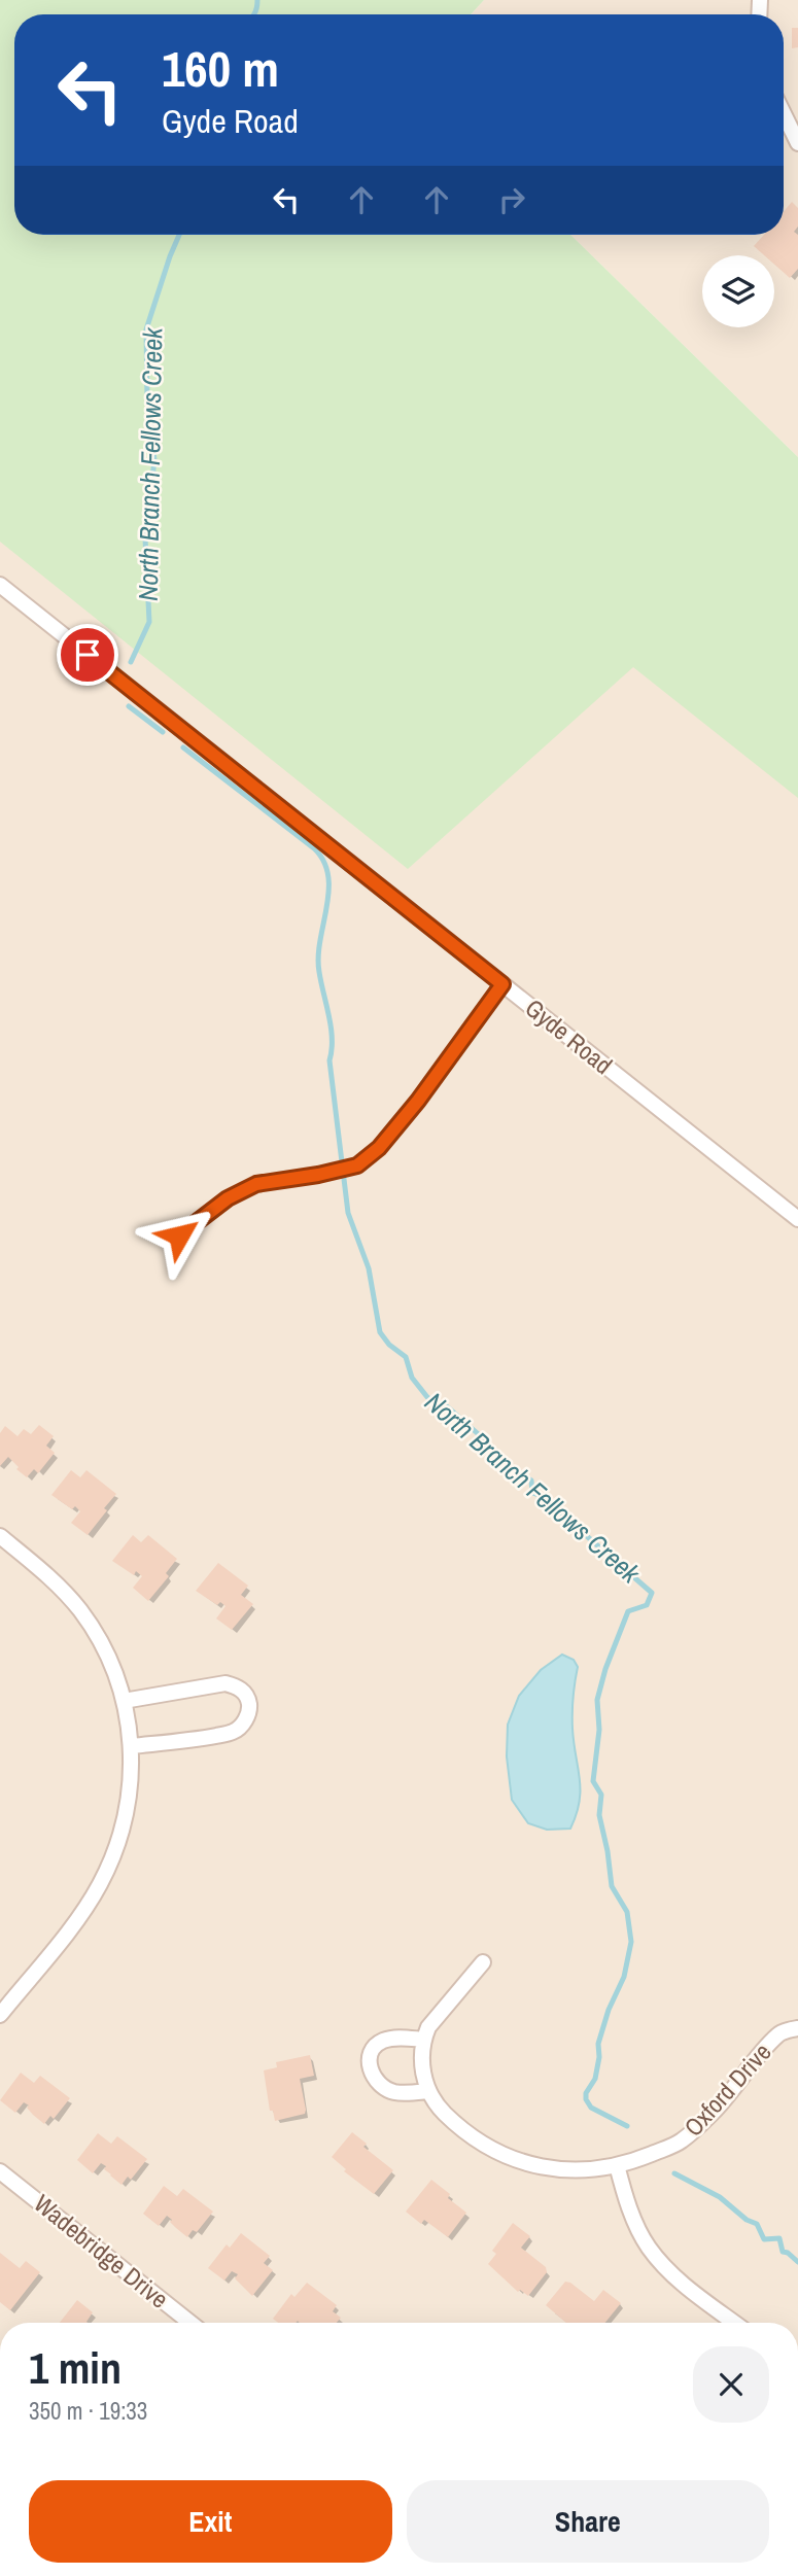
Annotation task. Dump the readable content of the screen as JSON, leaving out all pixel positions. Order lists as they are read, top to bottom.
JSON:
{
  "streets": {
    "street": ["Gyde Road", "Oxford Drive", "Wadebridge Drive"]
  },
  "water": ["North Branch Fellows Creek"],
  "page": {
    "turn": ["160 m", "Gyde Road"],
    "heading": ["1 min", "350 m · 19:33"],
    "buttons": ["Exit", "Share"]
  }
}
